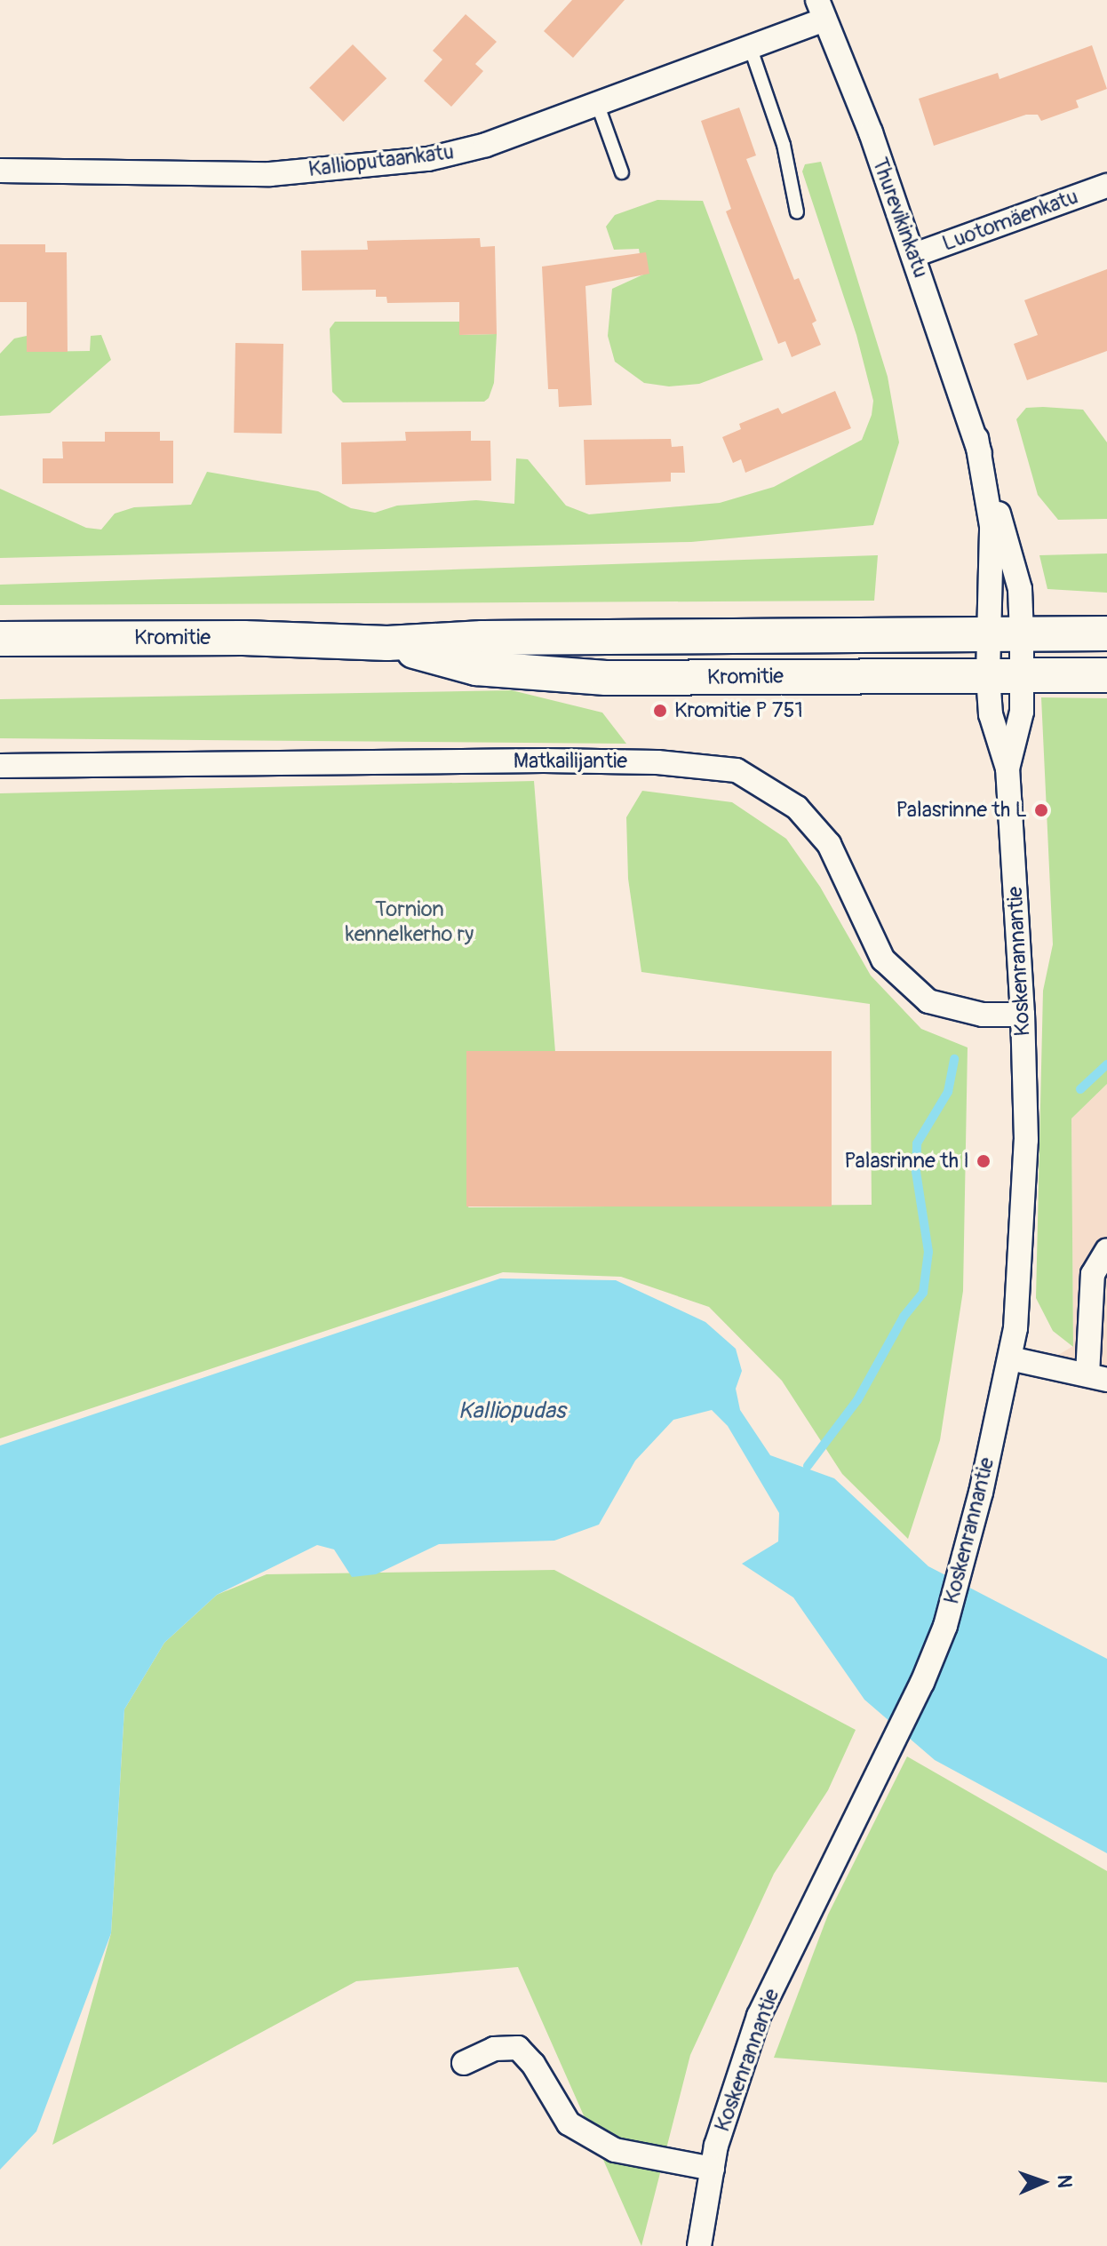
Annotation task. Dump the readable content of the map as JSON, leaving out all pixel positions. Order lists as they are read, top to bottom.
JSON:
{
  "streets": {
    "main road": ["Kromitie"],
    "street": [
      "Kallioputaankatu",
      "Thurevikinkatu",
      "Luotomäenkatu",
      "Matkailijantie",
      "Koskenrannantie"
    ]
  },
  "crossings": [
    ["Kallioputaankatu", "Thurevikinkatu"],
    ["Thurevikinkatu", "Luotomäenkatu"],
    ["Thurevikinkatu", "Kromitie"],
    ["Thurevikinkatu", "Koskenrannantie"],
    ["Kromitie", "Koskenrannantie"],
    ["Matkailijantie", "Koskenrannantie"]
  ],
  "water": ["Kalliopudas"],
  "parks": ["Tornion kennelkerho ry"],
  "places": ["Kromitie P 751", "Palasrinne th L", "Palasrinne th I"],
  "north": "right"
}
